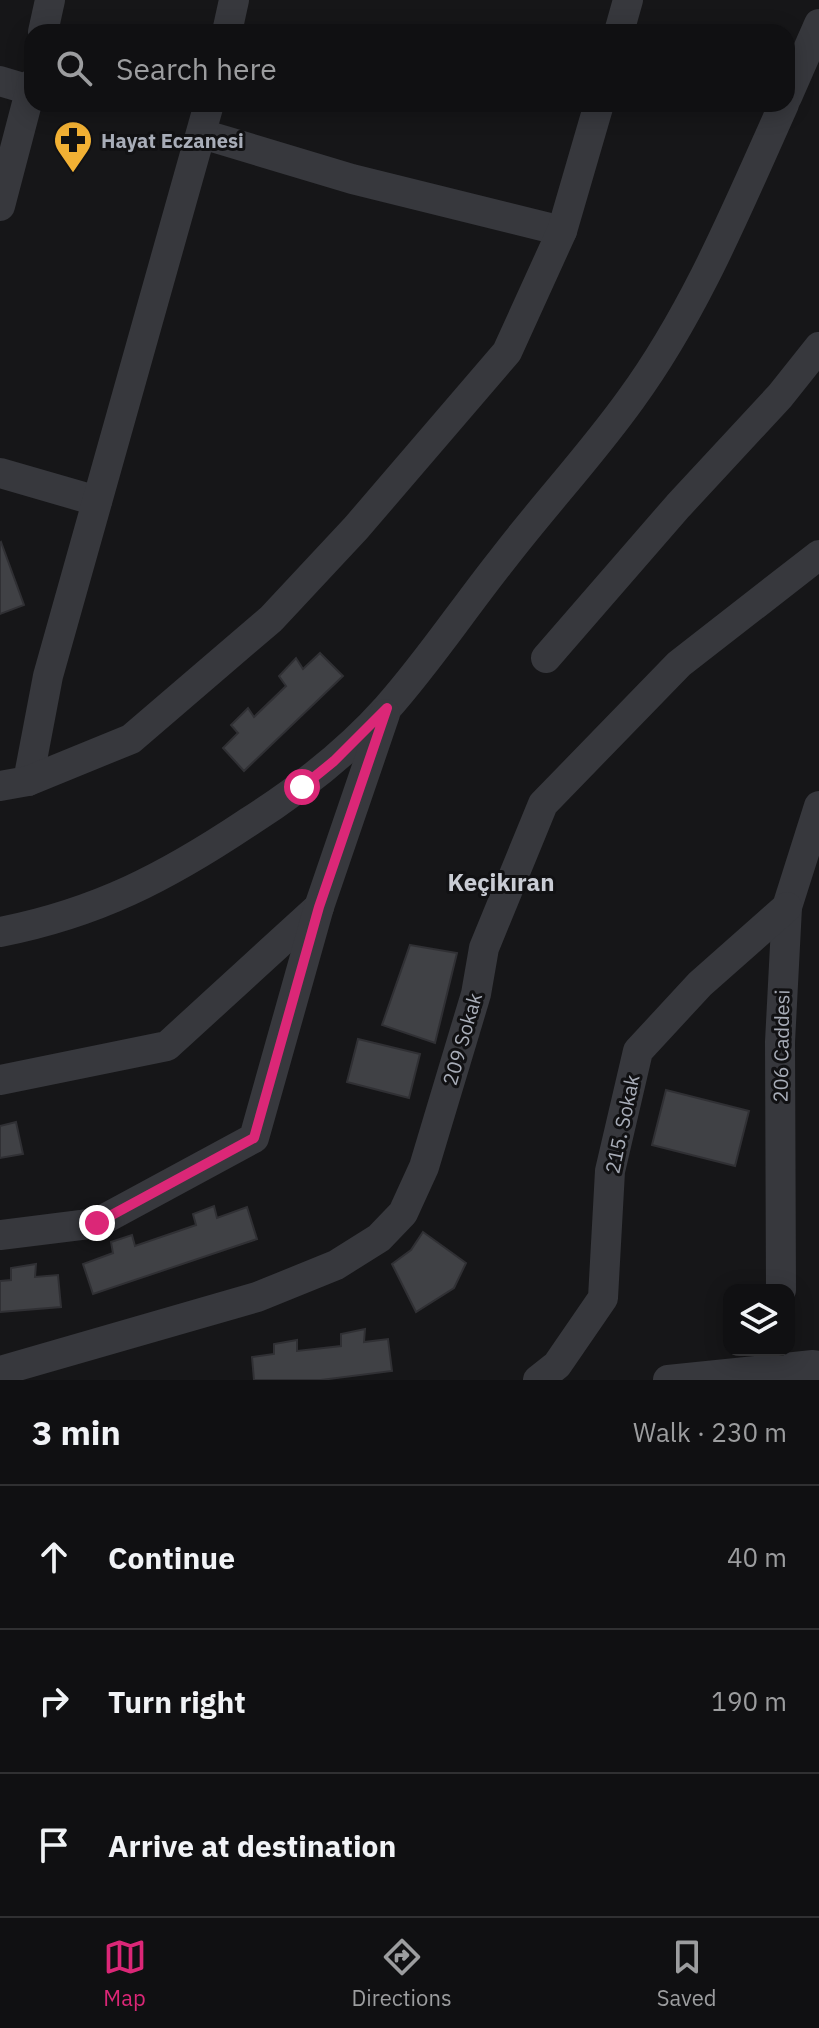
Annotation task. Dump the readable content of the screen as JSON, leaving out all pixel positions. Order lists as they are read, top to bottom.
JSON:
{
  "streets": {
    "street": ["209 Sokak", "206 Caddesi", "215. Sokak"]
  },
  "crossings": [
    ["206 Caddesi", "215. Sokak"]
  ],
  "districts": ["Keçikıran"],
  "places": {
    "pharmacy": ["Hayat Eczanesi"]
  },
  "page": {
    "search": "Search here",
    "heading": ["3 min", "Walk · 230 m"],
    "list": [
      ["Continue", "40 m"],
      ["Turn right", "190 m"],
      "Arrive at destination"
    ],
    "nav": ["Map", "Directions", "Saved"]
  }
}
